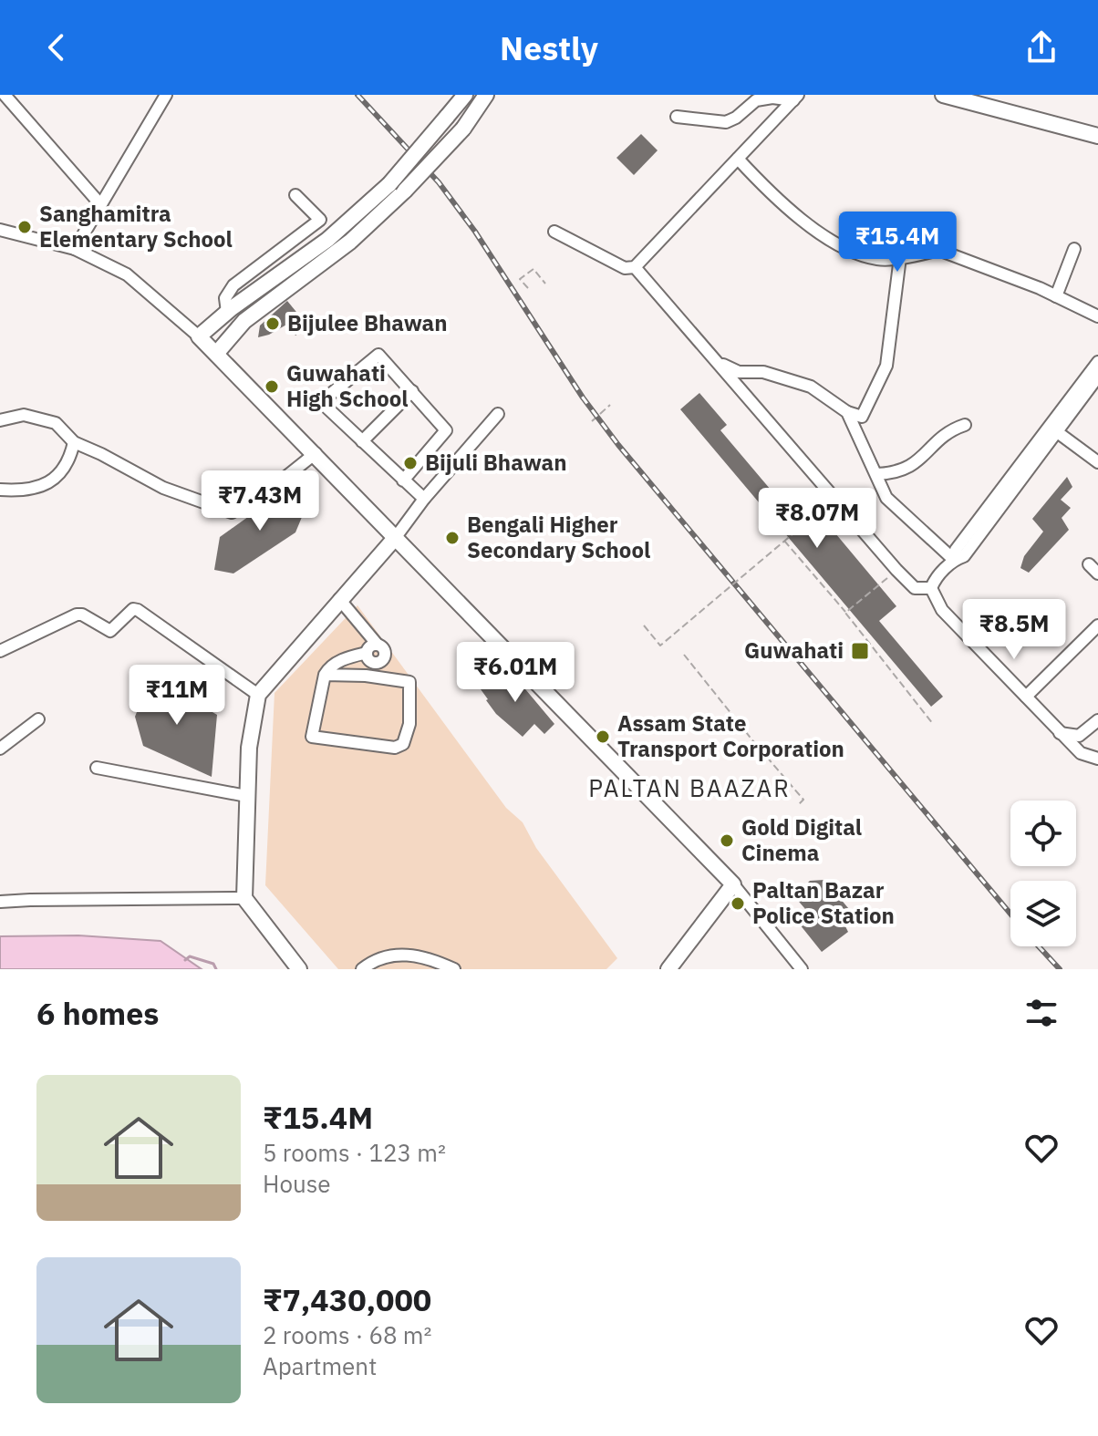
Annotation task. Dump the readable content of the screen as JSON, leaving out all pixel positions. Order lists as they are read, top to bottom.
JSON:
{
  "districts": ["PALTAN BAAZAR"],
  "places": {
    "other": [
      "Sanghamitra Elementary School",
      "Bijulee Bhawan",
      "Guwahati High School",
      "Bijuli Bhawan",
      "Bengali Higher Secondary School",
      "Assam State Transport Corporation",
      "Gold Digital Cinema",
      "Paltan Bazar Police Station"
    ],
    "transit": ["Guwahati"]
  },
  "page": {
    "header": "Nestly",
    "price": [
      "₹15.4M",
      "₹7.43M",
      "₹8.07M",
      "₹8.5M",
      "₹6.01M",
      "₹11M"
    ],
    "heading": "6 homes",
    "list": [
      {
        "name": "₹15.4M",
        "note": "5 rooms · 123 m² · House"
      },
      {
        "name": "₹7,430,000",
        "note": "2 rooms · 68 m² · Apartment"
      }
    ]
  }
}
